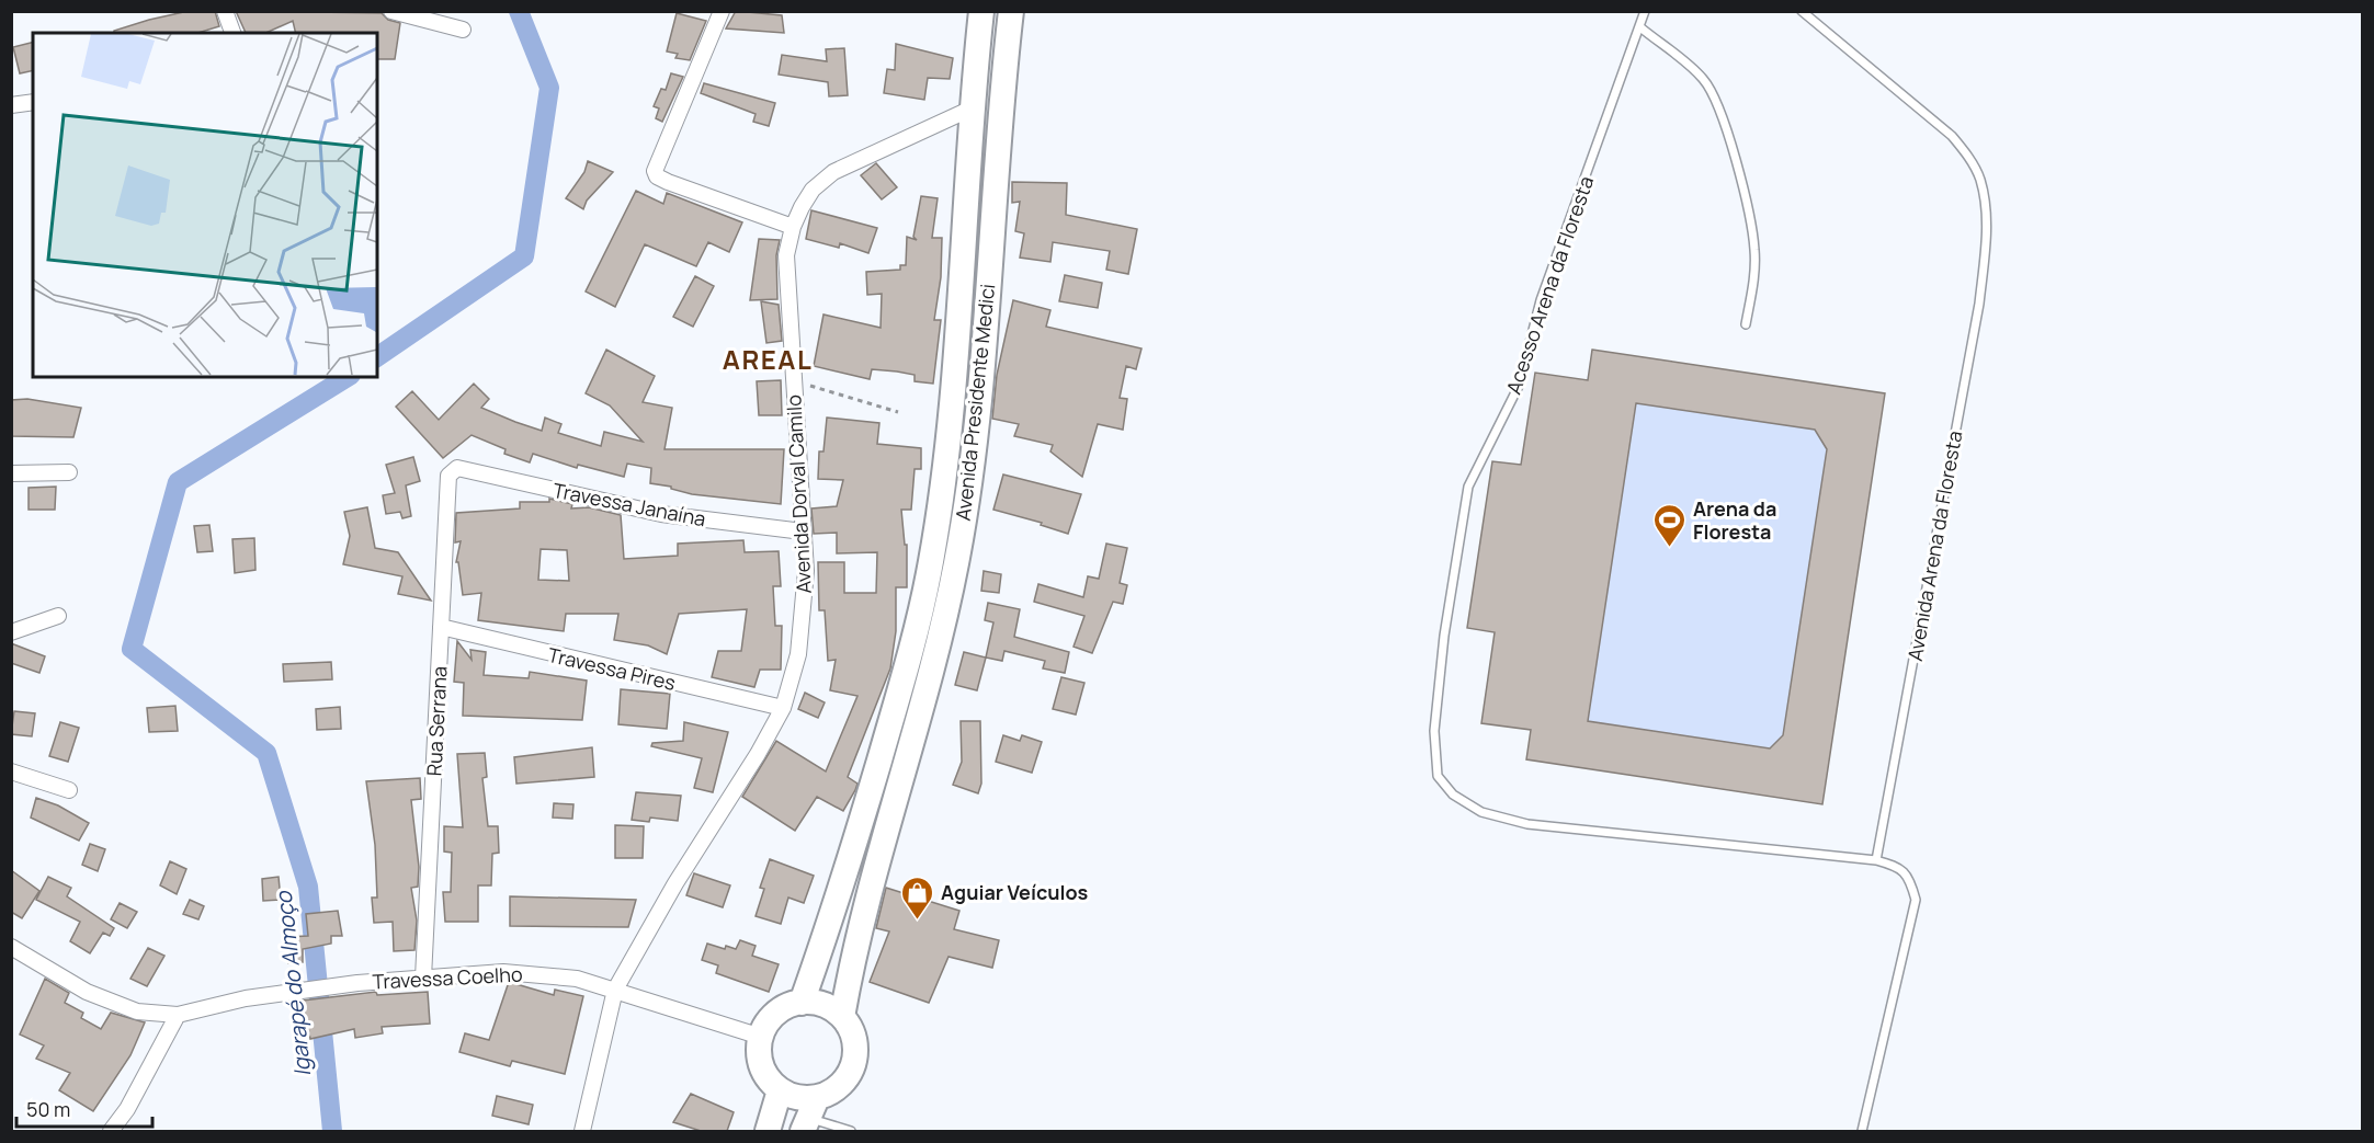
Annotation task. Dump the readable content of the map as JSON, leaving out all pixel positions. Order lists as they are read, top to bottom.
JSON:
{
  "streets": {
    "main road": ["Avenida Presidente Medici"],
    "street": [
      "Avenida Dorval Camilo",
      "Travessa Janaína",
      "Travessa Pires",
      "Rua Serrana",
      "Travessa Coelho"
    ],
    "lane": ["Acesso Arena da Floresta", "Avenida Arena da Floresta"]
  },
  "crossings": [
    ["Acesso Arena da Floresta", "Avenida Arena da Floresta"],
    ["Avenida Presidente Medici", "Avenida Dorval Camilo"],
    ["Avenida Presidente Medici", "Travessa Coelho"],
    ["Avenida Dorval Camilo", "Travessa Janaína"],
    ["Avenida Dorval Camilo", "Travessa Pires"],
    ["Avenida Dorval Camilo", "Travessa Coelho"],
    ["Travessa Janaína", "Rua Serrana"],
    ["Travessa Pires", "Rua Serrana"],
    ["Rua Serrana", "Travessa Coelho"]
  ],
  "districts": ["AREAL"],
  "water": ["Igarapé do Almoço"],
  "places": {
    "sports": ["Arena da Floresta"],
    "shop": ["Aguiar Veículos"]
  },
  "scale_bar": "50 m"
}
